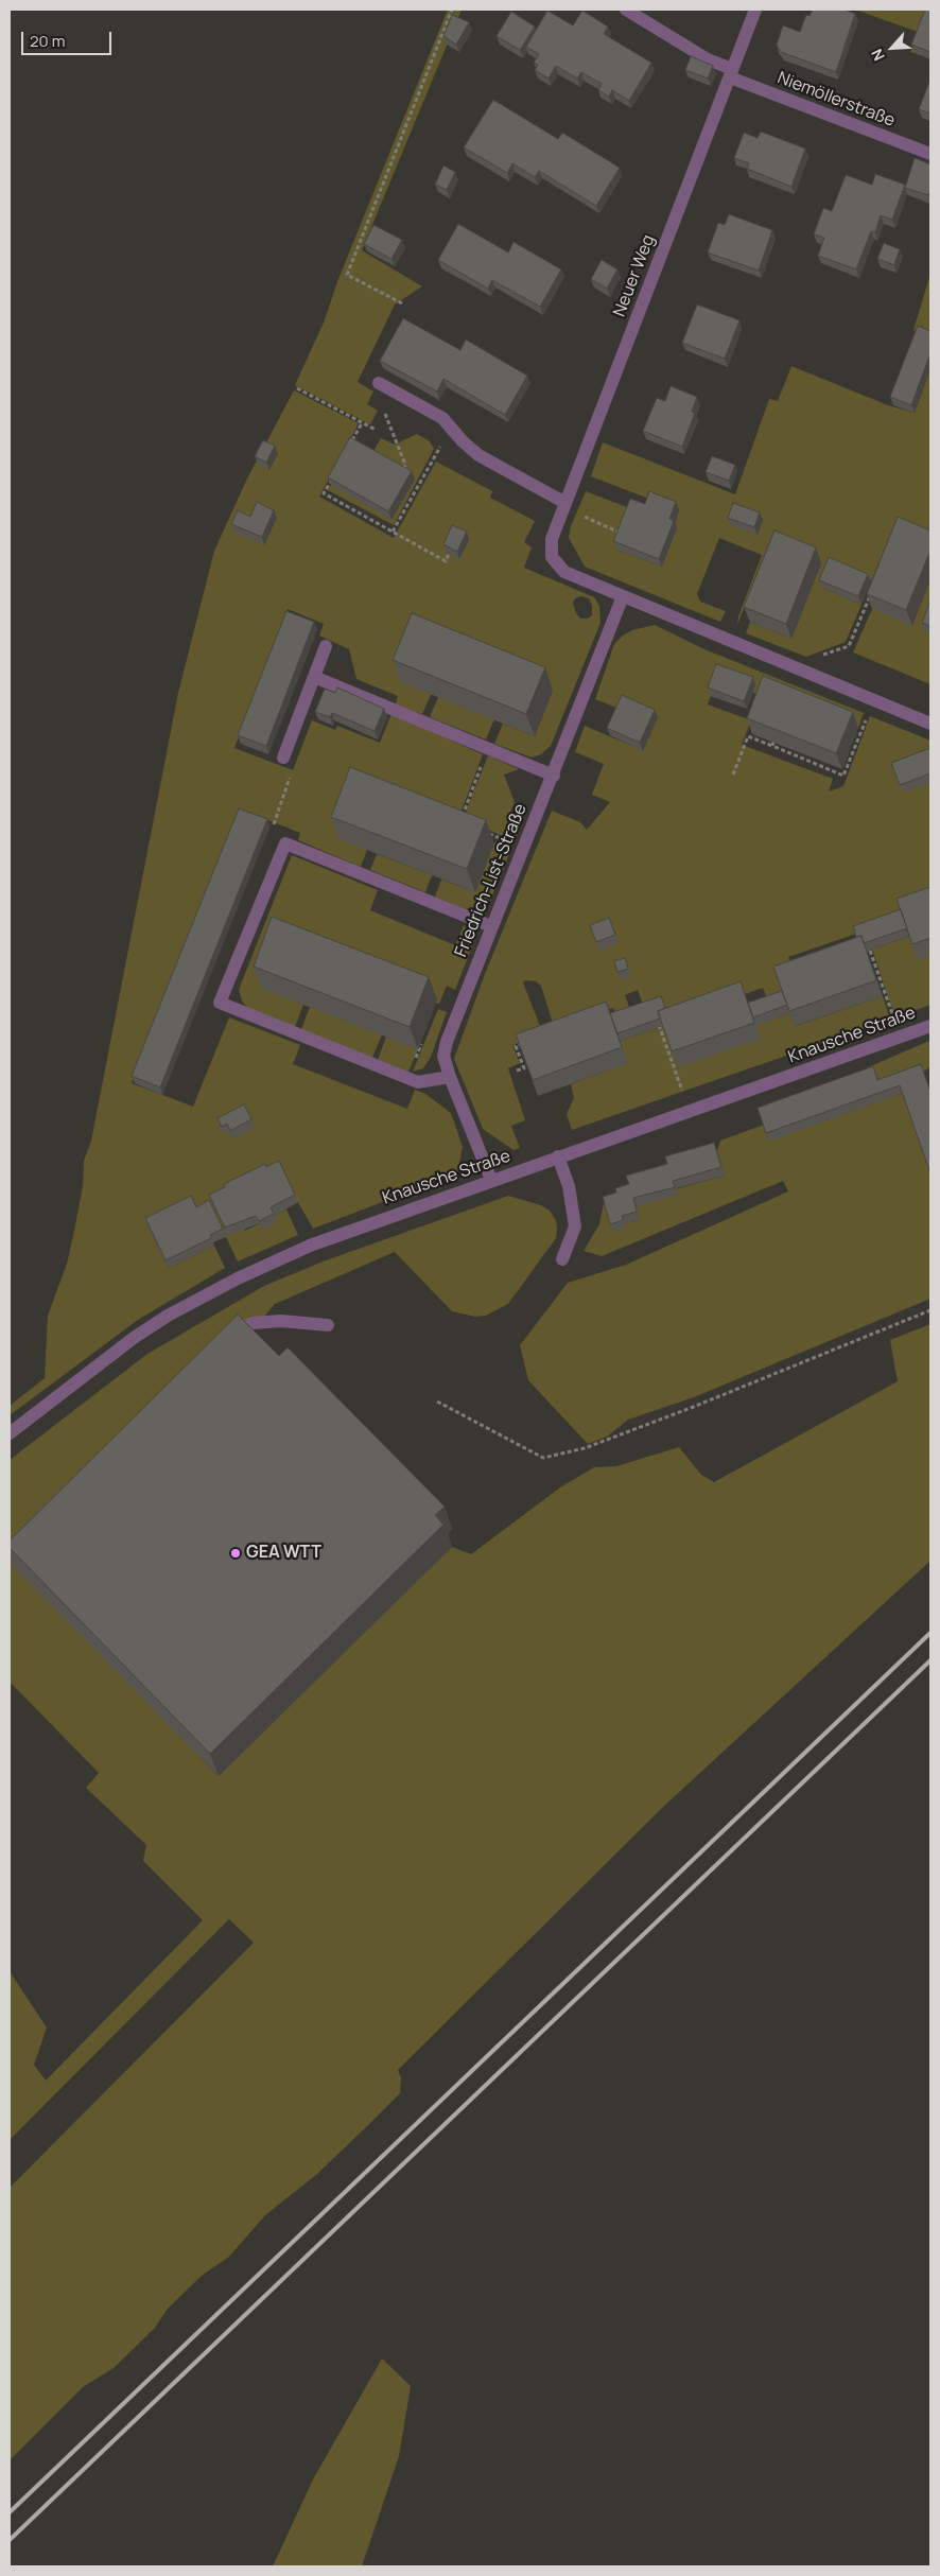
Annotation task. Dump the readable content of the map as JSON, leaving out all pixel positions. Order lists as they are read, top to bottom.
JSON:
{
  "streets": {
    "street": [
      "Niemöllerstraße",
      "Neuer Weg",
      "Friedrich-List-Straße",
      "Knausche Straße"
    ]
  },
  "crossings": [
    ["Niemöllerstraße", "Neuer Weg"],
    ["Neuer Weg", "Friedrich-List-Straße"],
    ["Friedrich-List-Straße", "Knausche Straße"]
  ],
  "places": ["GEA WTT"],
  "scale_bar": "20 m",
  "north": "bottom left"
}
